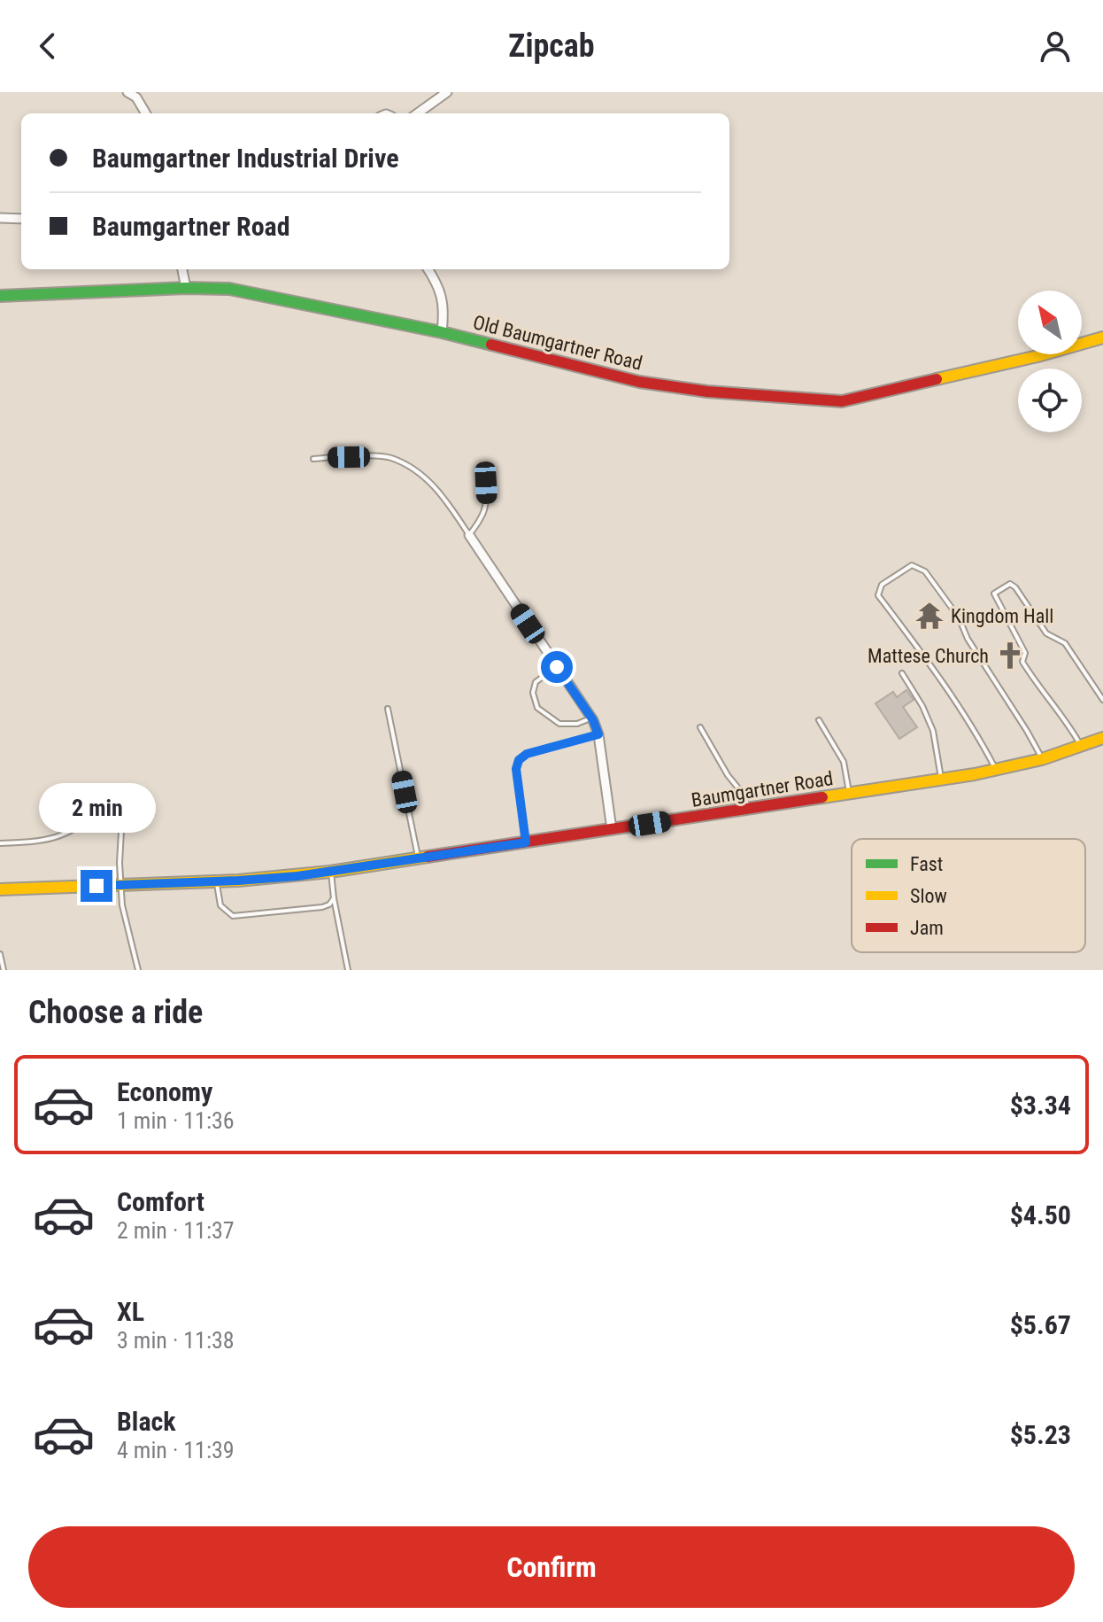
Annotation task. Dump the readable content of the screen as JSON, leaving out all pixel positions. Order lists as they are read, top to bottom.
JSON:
{
  "streets": {
    "main road": ["Old Baumgartner Road", "Baumgartner Road"]
  },
  "places": {
    "temple": ["Kingdom Hall"],
    "church": ["Mattese Church"]
  },
  "legend": ["Fast", "Slow", "Jam"],
  "north": "top left",
  "page": {
    "header": "Zipcab",
    "banner": ["Baumgartner Industrial Drive", "Baumgartner Road"],
    "bubble": "2 min",
    "heading": "Choose a ride",
    "list": [
      {
        "name": "Economy",
        "note": "1 min · 11:36",
        "value": "$3.34"
      },
      {
        "name": "Comfort",
        "note": "2 min · 11:37",
        "value": "$4.50"
      },
      {
        "name": "XL",
        "note": "3 min · 11:38",
        "value": "$5.67"
      },
      {
        "name": "Black",
        "note": "4 min · 11:39",
        "value": "$5.23"
      }
    ],
    "buttons": "Confirm"
  }
}
